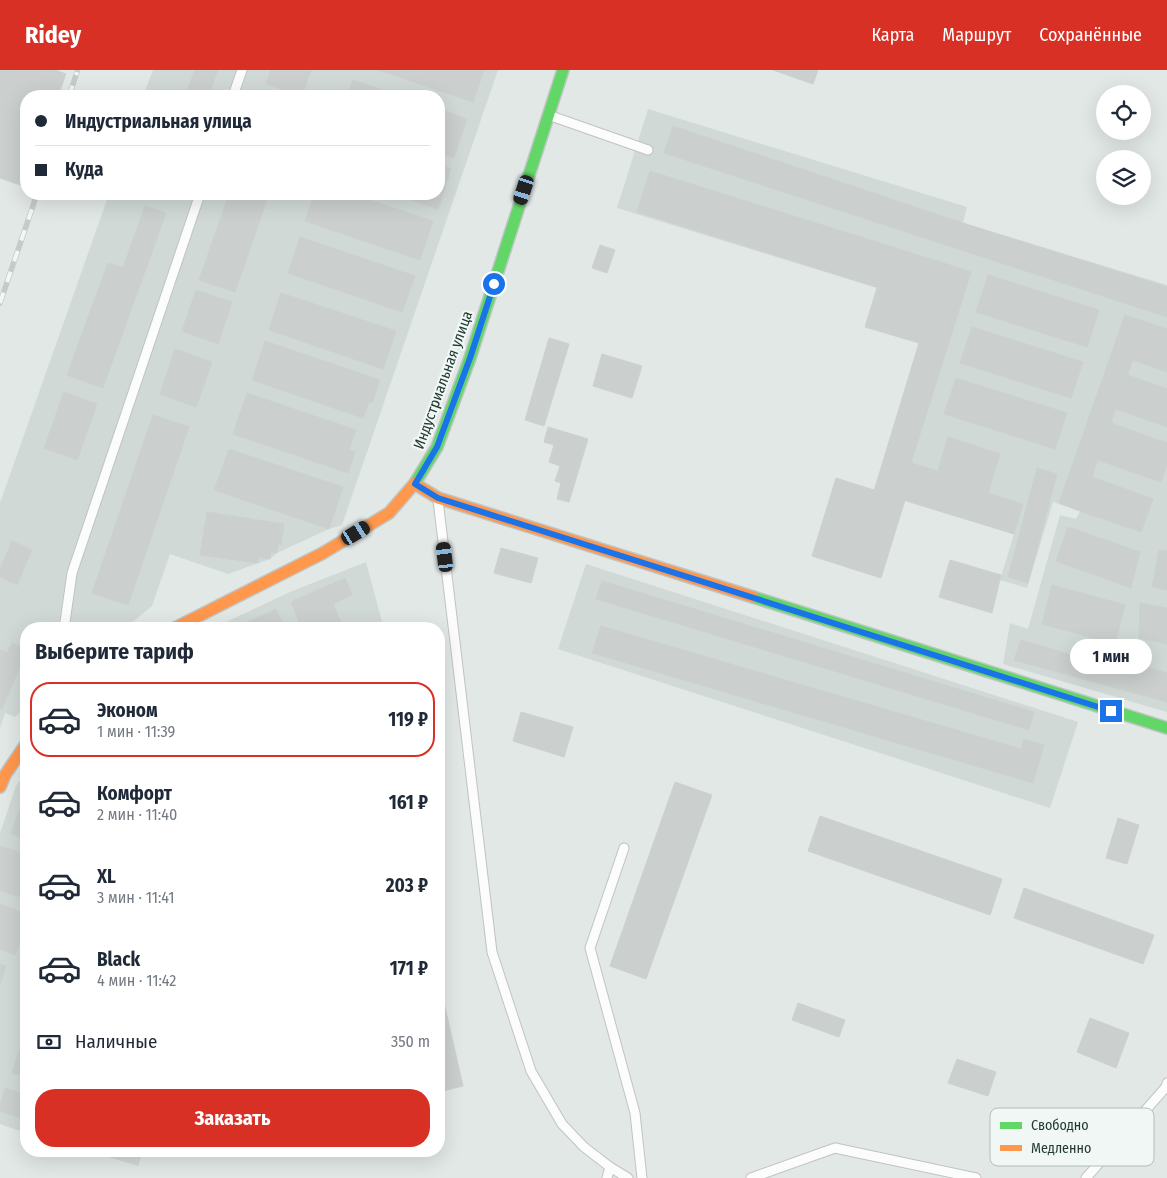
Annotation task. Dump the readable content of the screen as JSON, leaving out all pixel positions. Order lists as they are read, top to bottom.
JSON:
{
  "streets": {
    "street": ["Индустриальная улица"]
  },
  "legend": ["Свободно", "Медленно"],
  "page": {
    "header": "Ridey",
    "nav": ["Карта", "Маршрут", "Сохранённые"],
    "banner": ["Индустриальная улица", "Куда"],
    "heading": "Выберите тариф",
    "bubble": "1 мин",
    "list": [
      {
        "name": "Эконом",
        "note": "1 мин · 11:39",
        "value": "119 ₽"
      },
      {
        "name": "Комфорт",
        "note": "2 мин · 11:40",
        "value": "161 ₽"
      },
      {
        "name": "XL",
        "note": "3 мин · 11:41",
        "value": "203 ₽"
      },
      {
        "name": "Black",
        "note": "4 мин · 11:42",
        "value": "171 ₽"
      }
    ],
    "pay": ["Наличные", "350 m"],
    "buttons": "Заказать"
  }
}
